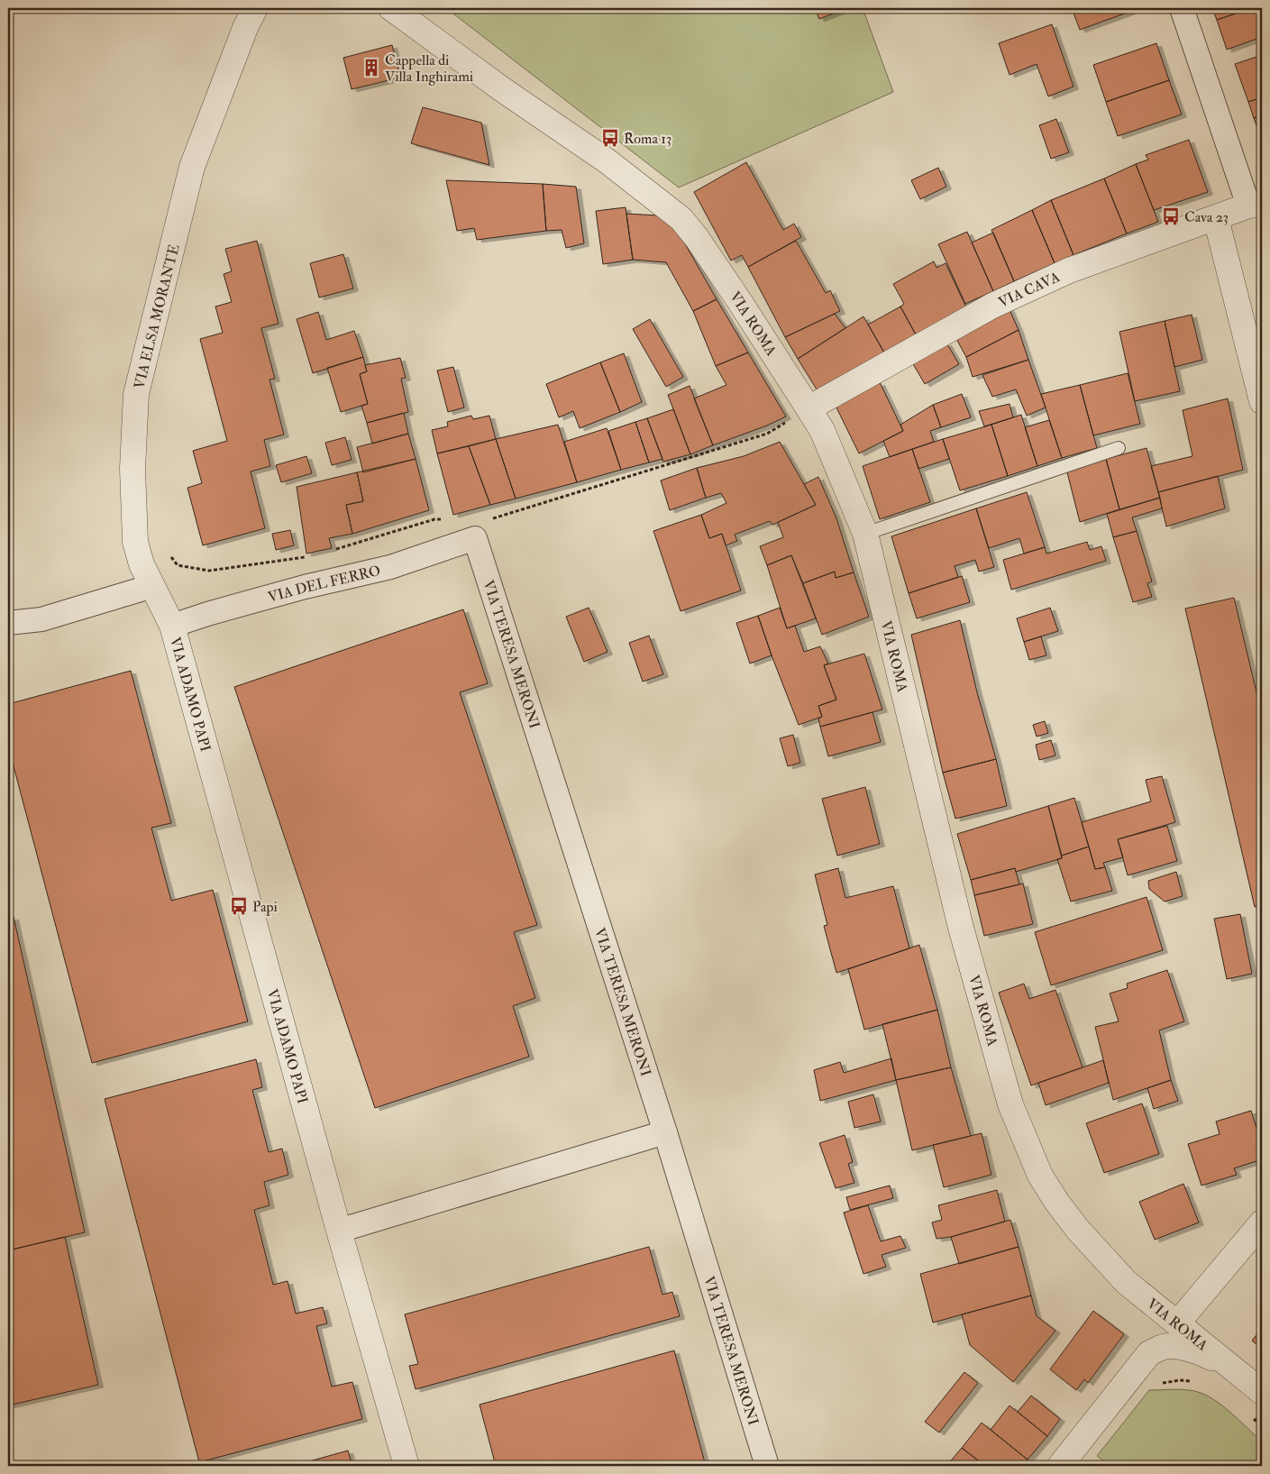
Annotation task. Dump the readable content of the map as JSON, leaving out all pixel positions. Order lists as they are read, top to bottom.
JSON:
{
  "streets": {
    "street": [
      "VIA CAVA",
      "VIA ELSA MORANTE",
      "VIA ROMA",
      "VIA DEL FERRO",
      "VIA TERESA MERONI",
      "VIA ADAMO PAPI"
    ]
  },
  "crossings": [
    ["VIA CAVA", "VIA ROMA"],
    ["VIA ELSA MORANTE", "VIA DEL FERRO"],
    ["VIA ELSA MORANTE", "VIA ADAMO PAPI"],
    ["VIA DEL FERRO", "VIA TERESA MERONI"],
    ["VIA DEL FERRO", "VIA ADAMO PAPI"]
  ],
  "places": {
    "building": ["Cappella di Villa Inghirami"],
    "bus stop": ["Roma 13", "Cava 23", "Papi"]
  }
}
